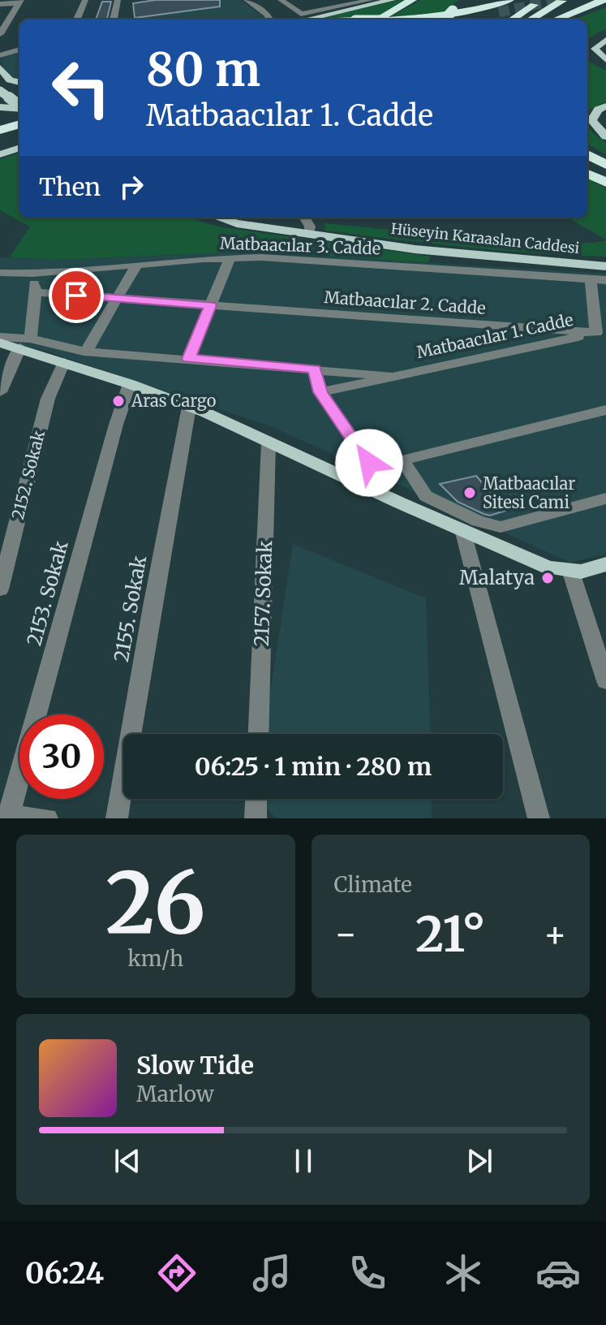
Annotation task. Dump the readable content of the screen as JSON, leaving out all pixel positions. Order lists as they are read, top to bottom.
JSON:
{
  "streets": {
    "main road": ["Hüseyin Karaaslan Caddesi"],
    "street": [
      "Matbaacılar 3. Cadde",
      "Matbaacılar 2. Cadde",
      "Matbaacılar 1. Cadde",
      "2152. Sokak",
      "2153. Sokak",
      "2157. Sokak",
      "2155. Sokak"
    ]
  },
  "crossings": [
    ["Matbaacılar 2. Cadde", "Matbaacılar 1. Cadde"]
  ],
  "places": ["Aras Cargo", "Matbaacılar Sitesi Cami", "Malatya"],
  "page": {
    "turn": ["80 m", "Matbaacılar 1. Cadde"],
    "then": "Then",
    "limit": "30",
    "trip": "06:25 · 1 min · 280 m",
    "tile": [
      ["26", "km/h"],
      "Climate"
    ],
    "heat": ["−", "21°", "+"],
    "song": ["Slow Tide", "Marlow"],
    "tabs": "06:24"
  }
}
